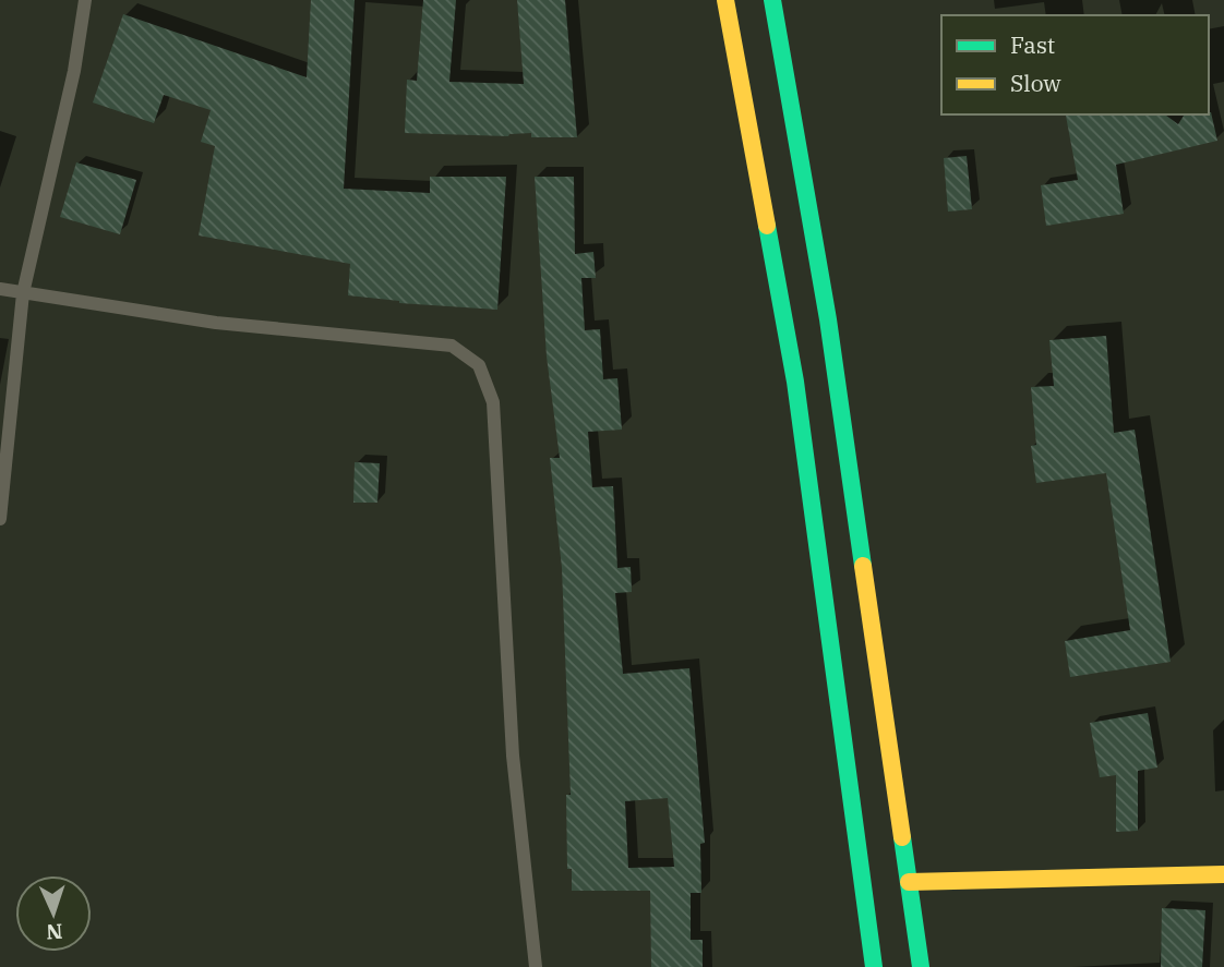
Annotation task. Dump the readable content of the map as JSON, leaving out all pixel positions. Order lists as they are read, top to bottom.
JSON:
{
  "legend": ["Fast", "Slow"],
  "north": "bottom"
}
